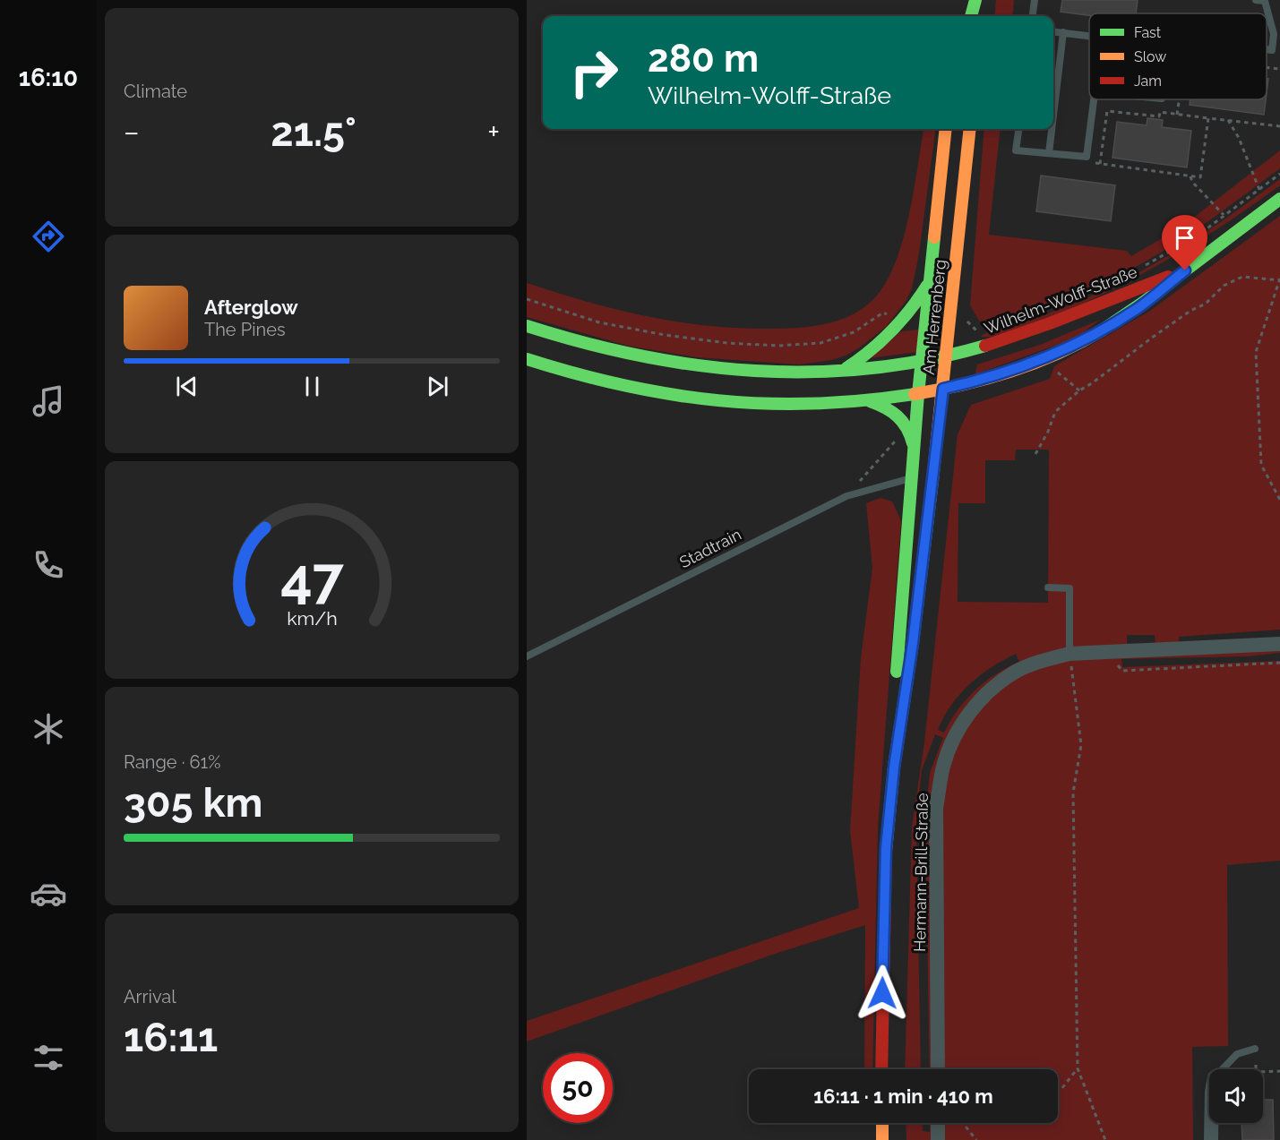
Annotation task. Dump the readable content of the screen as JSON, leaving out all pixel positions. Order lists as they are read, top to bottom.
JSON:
{
  "streets": {
    "main road": ["Wilhelm-Wolff-Straße", "Am Herrenberg"],
    "street": ["Hermann-Brill-Straße"],
    "lane": ["Stadtrain"]
  },
  "crossings": [
    ["Wilhelm-Wolff-Straße", "Am Herrenberg"],
    ["Am Herrenberg", "Stadtrain"]
  ],
  "legend": ["Fast", "Slow", "Jam"],
  "page": {
    "tabs": "16:10",
    "tile": [
      "Climate",
      ["Range · 61%", "305 km"],
      ["Arrival", "16:11"]
    ],
    "turn": ["280 m", "Wilhelm-Wolff-Straße"],
    "heat": ["−", "21.5°", "+"],
    "song": ["Afterglow", "The Pines"],
    "limit": "50",
    "trip": "16:11 · 1 min · 410 m",
    "gauge": ["47", "km/h"]
  }
}
